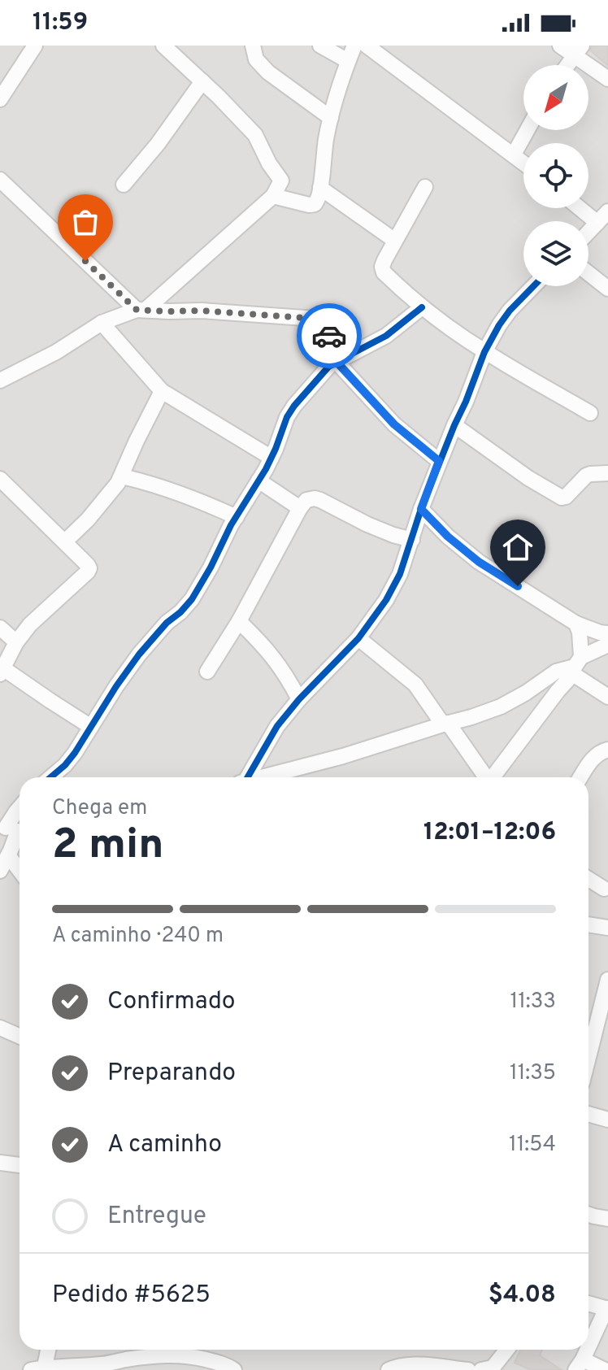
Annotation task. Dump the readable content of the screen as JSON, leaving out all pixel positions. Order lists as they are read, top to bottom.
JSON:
{
  "north": "bottom left",
  "page": {
    "status": "11:59",
    "heading": ["2 min", "Chega em", "12:01–12:06"],
    "panel": ["Pedido #5625", "$4.08"],
    "bar": "A caminho · 240 m",
    "list": [
      ["Confirmado", "11:33"],
      ["Preparando", "11:35"],
      ["A caminho", "11:54"],
      "Entregue"
    ]
  }
}
